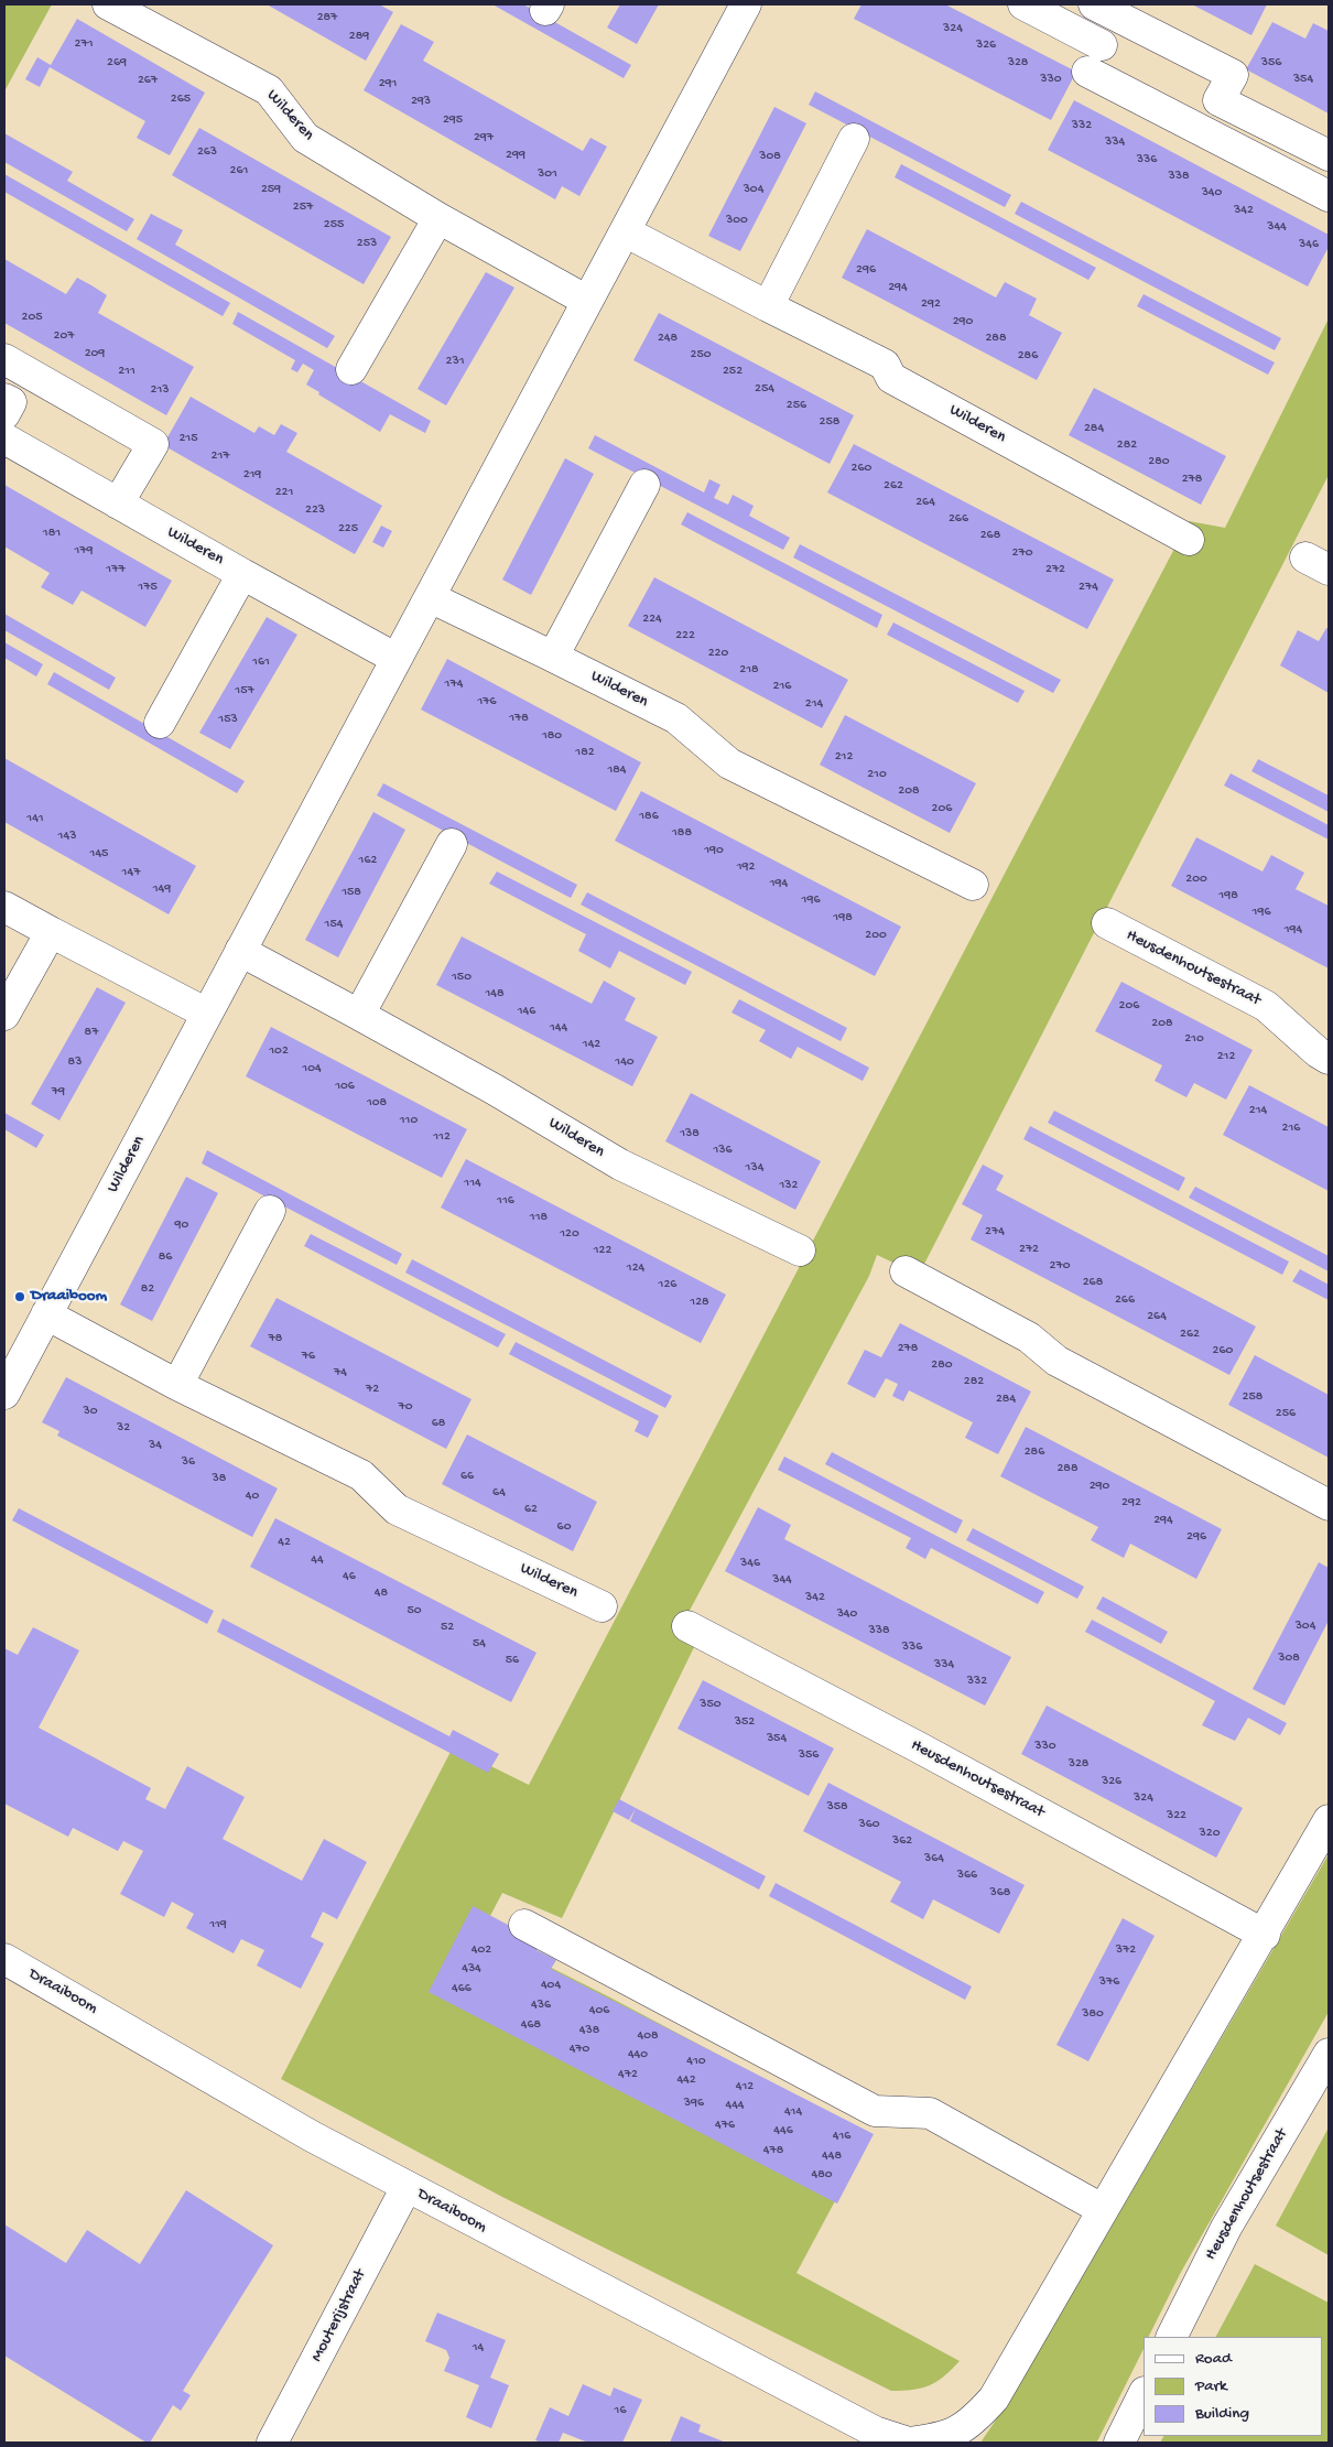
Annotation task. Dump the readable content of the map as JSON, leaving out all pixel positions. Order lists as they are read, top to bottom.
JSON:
{
  "streets": {
    "street": [
      "Wilderen",
      "Heusdenhoutsestraat",
      "Draaiboom",
      "Mouterijstraat"
    ]
  },
  "crossings": [
    ["Draaiboom", "Mouterijstraat"]
  ],
  "places": ["Draaiboom"],
  "house_numbers": [
    "287",
    "324",
    "289",
    "271",
    "326",
    "269",
    "328",
    "356",
    "330",
    "354",
    "267",
    "291",
    "265",
    "293",
    "295",
    "332",
    "297",
    "334",
    "263",
    "299",
    "308",
    "336",
    "261",
    "301",
    "338",
    "259",
    "304",
    "340",
    "257",
    "342",
    "300",
    "255",
    "344",
    "253",
    "346",
    "296",
    "294",
    "292",
    "205",
    "290",
    "207",
    "248",
    "288",
    "209",
    "250",
    "286",
    "231",
    "211",
    "252",
    "254",
    "213",
    "256",
    "258",
    "284",
    "215",
    "282",
    "217",
    "280",
    "260",
    "219",
    "278",
    "262",
    "221",
    "264",
    "223",
    "266",
    "225",
    "181",
    "268",
    "179",
    "270",
    "177",
    "272",
    "175",
    "274",
    "224",
    "222",
    "220",
    "161",
    "218",
    "174",
    "216",
    "157",
    "176",
    "214",
    "178",
    "153",
    "180",
    "182",
    "212",
    "184",
    "210",
    "208",
    "206",
    "186",
    "141",
    "188",
    "143",
    "190",
    "145",
    "162",
    "192",
    "147",
    "200",
    "194",
    "149",
    "158",
    "198",
    "196",
    "196",
    "198",
    "154",
    "194",
    "200",
    "150",
    "148",
    "206",
    "146",
    "208",
    "144",
    "87",
    "210",
    "142",
    "102",
    "212",
    "83",
    "140",
    "104",
    "106",
    "79",
    "108",
    "214",
    "110",
    "216",
    "138",
    "112",
    "136",
    "134",
    "114",
    "132",
    "116",
    "118",
    "90",
    "274",
    "120",
    "272",
    "122",
    "86",
    "270",
    "124",
    "268",
    "126",
    "82",
    "266",
    "128",
    "264",
    "262",
    "78",
    "278",
    "260",
    "76",
    "280",
    "74",
    "282",
    "72",
    "258",
    "284",
    "70",
    "30",
    "256",
    "68",
    "32",
    "34",
    "286",
    "36",
    "288",
    "66",
    "38",
    "290",
    "64",
    "40",
    "292",
    "62",
    "294",
    "60",
    "296",
    "42",
    "44",
    "346",
    "46",
    "344",
    "48",
    "342",
    "50",
    "340",
    "304",
    "52",
    "338",
    "54",
    "336",
    "308",
    "56",
    "334",
    "332",
    "350",
    "352",
    "354",
    "330",
    "356",
    "328",
    "326",
    "324",
    "358",
    "322",
    "360",
    "320",
    "362",
    "364",
    "366",
    "368",
    "119",
    "402",
    "372",
    "434",
    "376",
    "404",
    "466",
    "436",
    "406",
    "380",
    "468",
    "438",
    "408",
    "470",
    "440",
    "410",
    "472",
    "442",
    "412",
    "396",
    "444",
    "414",
    "476",
    "446",
    "416",
    "478",
    "448",
    "480",
    "14",
    "16"
  ],
  "legend": ["Road", "Park", "Building"]
}
